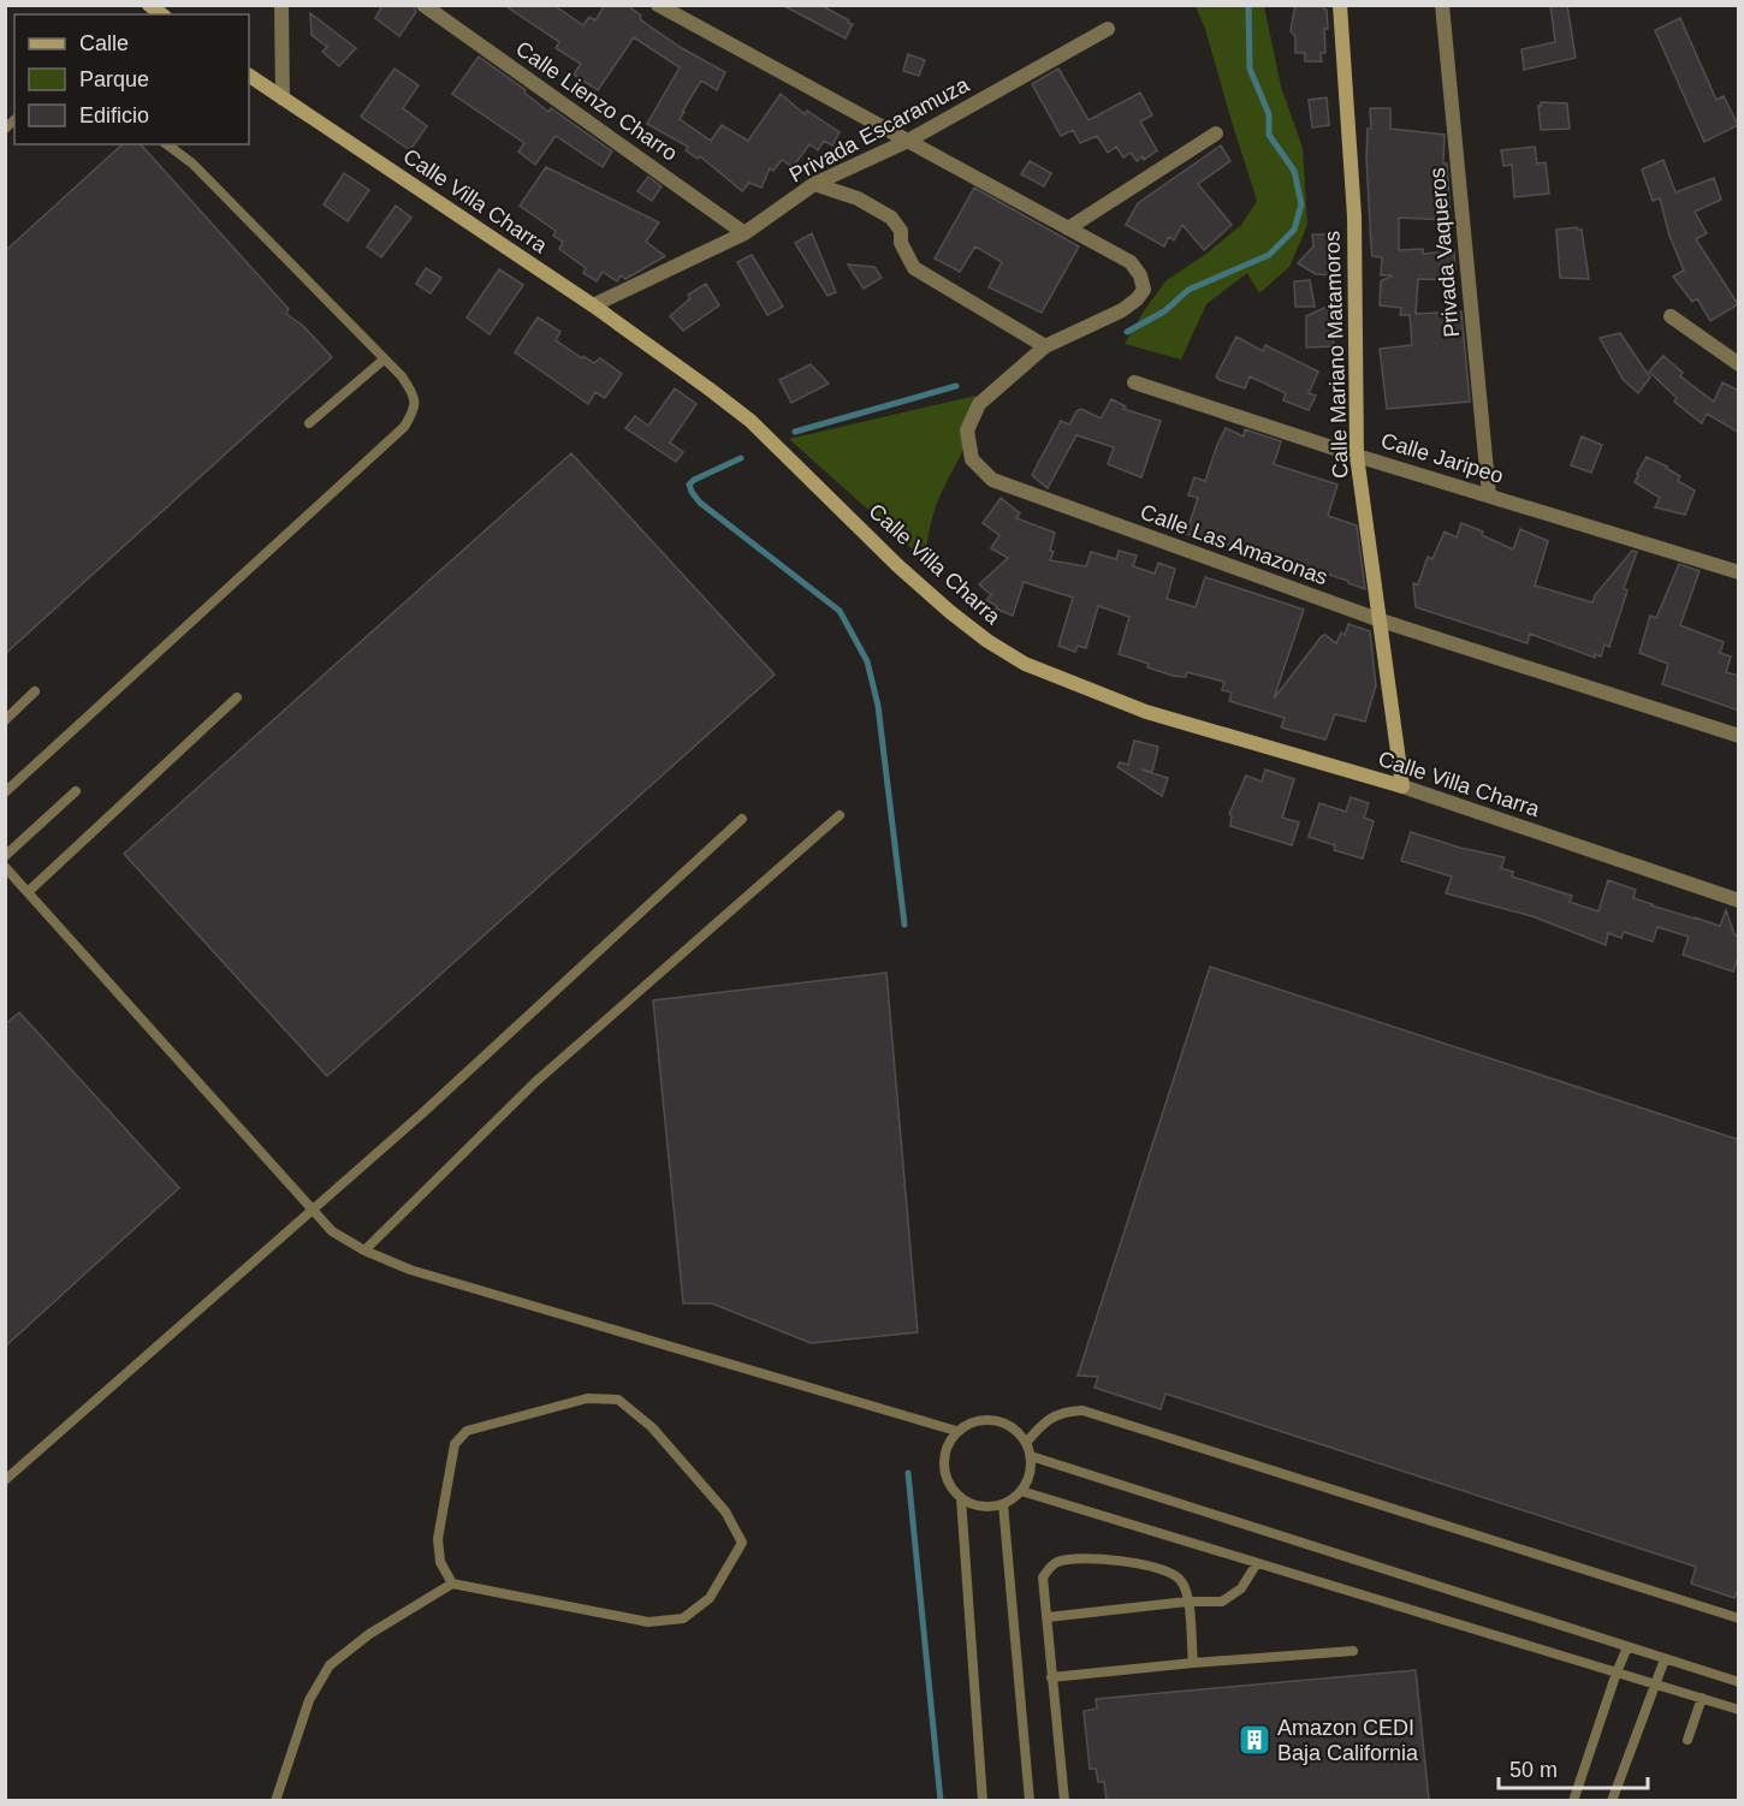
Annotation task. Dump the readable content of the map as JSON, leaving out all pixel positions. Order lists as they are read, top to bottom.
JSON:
{
  "streets": {
    "street": [
      "Calle Lienzo Charro",
      "Privada Escaramuza",
      "Calle Villa Charra",
      "Privada Vaqueros",
      "Calle Mariano Matamoros",
      "Calle Jaripeo",
      "Calle Las Amazonas"
    ]
  },
  "crossings": [
    ["Calle Lienzo Charro", "Privada Escaramuza"],
    ["Privada Escaramuza", "Calle Villa Charra"],
    ["Calle Villa Charra", "Calle Mariano Matamoros"],
    ["Privada Vaqueros", "Calle Jaripeo"],
    ["Calle Mariano Matamoros", "Calle Jaripeo"],
    ["Calle Mariano Matamoros", "Calle Las Amazonas"]
  ],
  "places": {
    "building": ["Amazon CEDI Baja California"]
  },
  "legend": ["Calle", "Parque", "Edificio"],
  "scale_bar": "50 m"
}
